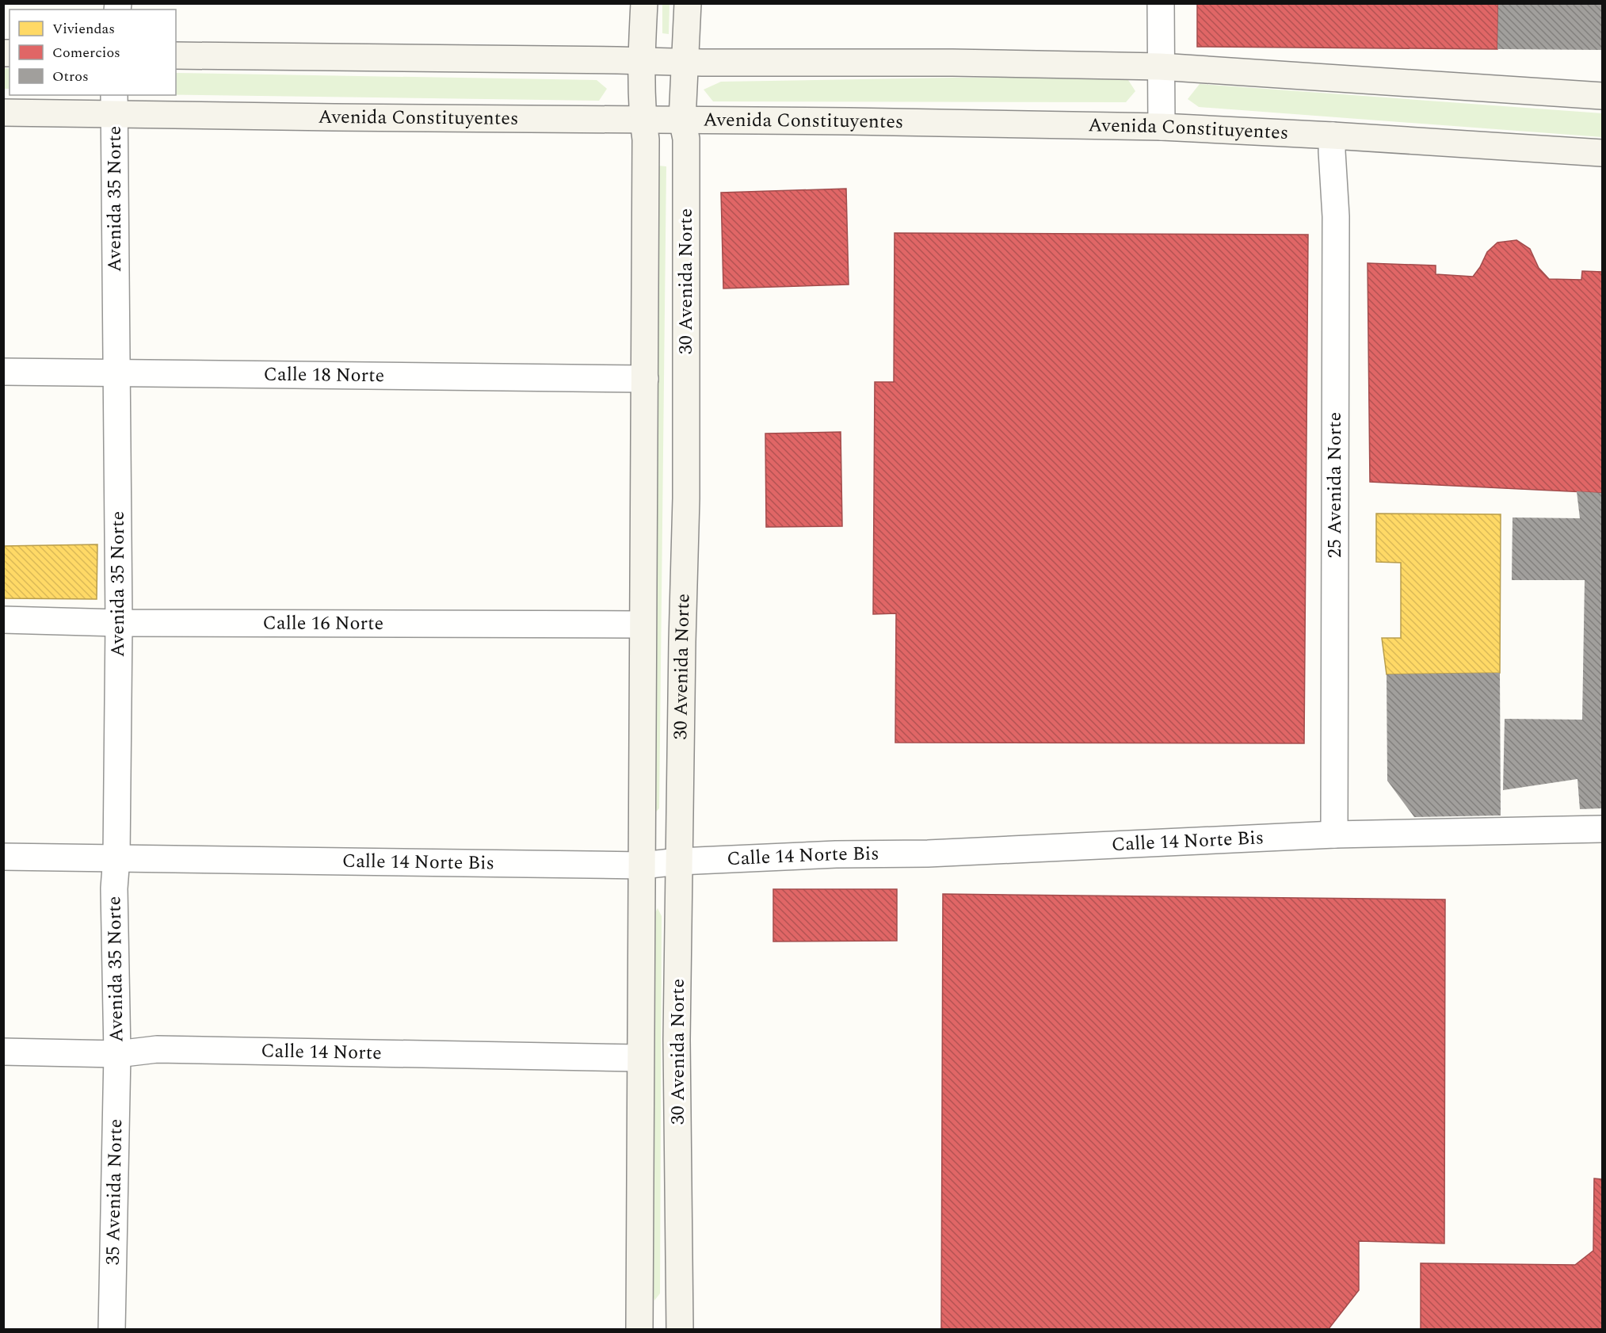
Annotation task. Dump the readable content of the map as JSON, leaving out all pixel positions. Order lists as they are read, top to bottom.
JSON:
{
  "streets": {
    "main road": ["Avenida Constituyentes", "30 Avenida Norte"],
    "street": [
      "Avenida 35 Norte",
      "Calle 18 Norte",
      "25 Avenida Norte",
      "Calle 16 Norte",
      "Calle 14 Norte Bis",
      "Calle 14 Norte",
      "35 Avenida Norte"
    ]
  },
  "crossings": [
    ["Avenida Constituyentes", "Avenida 35 Norte"],
    ["Avenida Constituyentes", "30 Avenida Norte"],
    ["Avenida Constituyentes", "25 Avenida Norte"],
    ["Avenida 35 Norte", "Calle 18 Norte"],
    ["Avenida 35 Norte", "Calle 16 Norte"],
    ["Avenida 35 Norte", "Calle 14 Norte Bis"],
    ["Avenida 35 Norte", "Calle 14 Norte"],
    ["Avenida 35 Norte", "35 Avenida Norte"],
    ["30 Avenida Norte", "Calle 18 Norte"],
    ["30 Avenida Norte", "Calle 16 Norte"],
    ["30 Avenida Norte", "Calle 14 Norte Bis"],
    ["30 Avenida Norte", "Calle 14 Norte"],
    ["25 Avenida Norte", "Calle 14 Norte Bis"],
    ["Calle 14 Norte", "35 Avenida Norte"]
  ],
  "legend": ["Viviendas", "Comercios", "Otros"]
}
